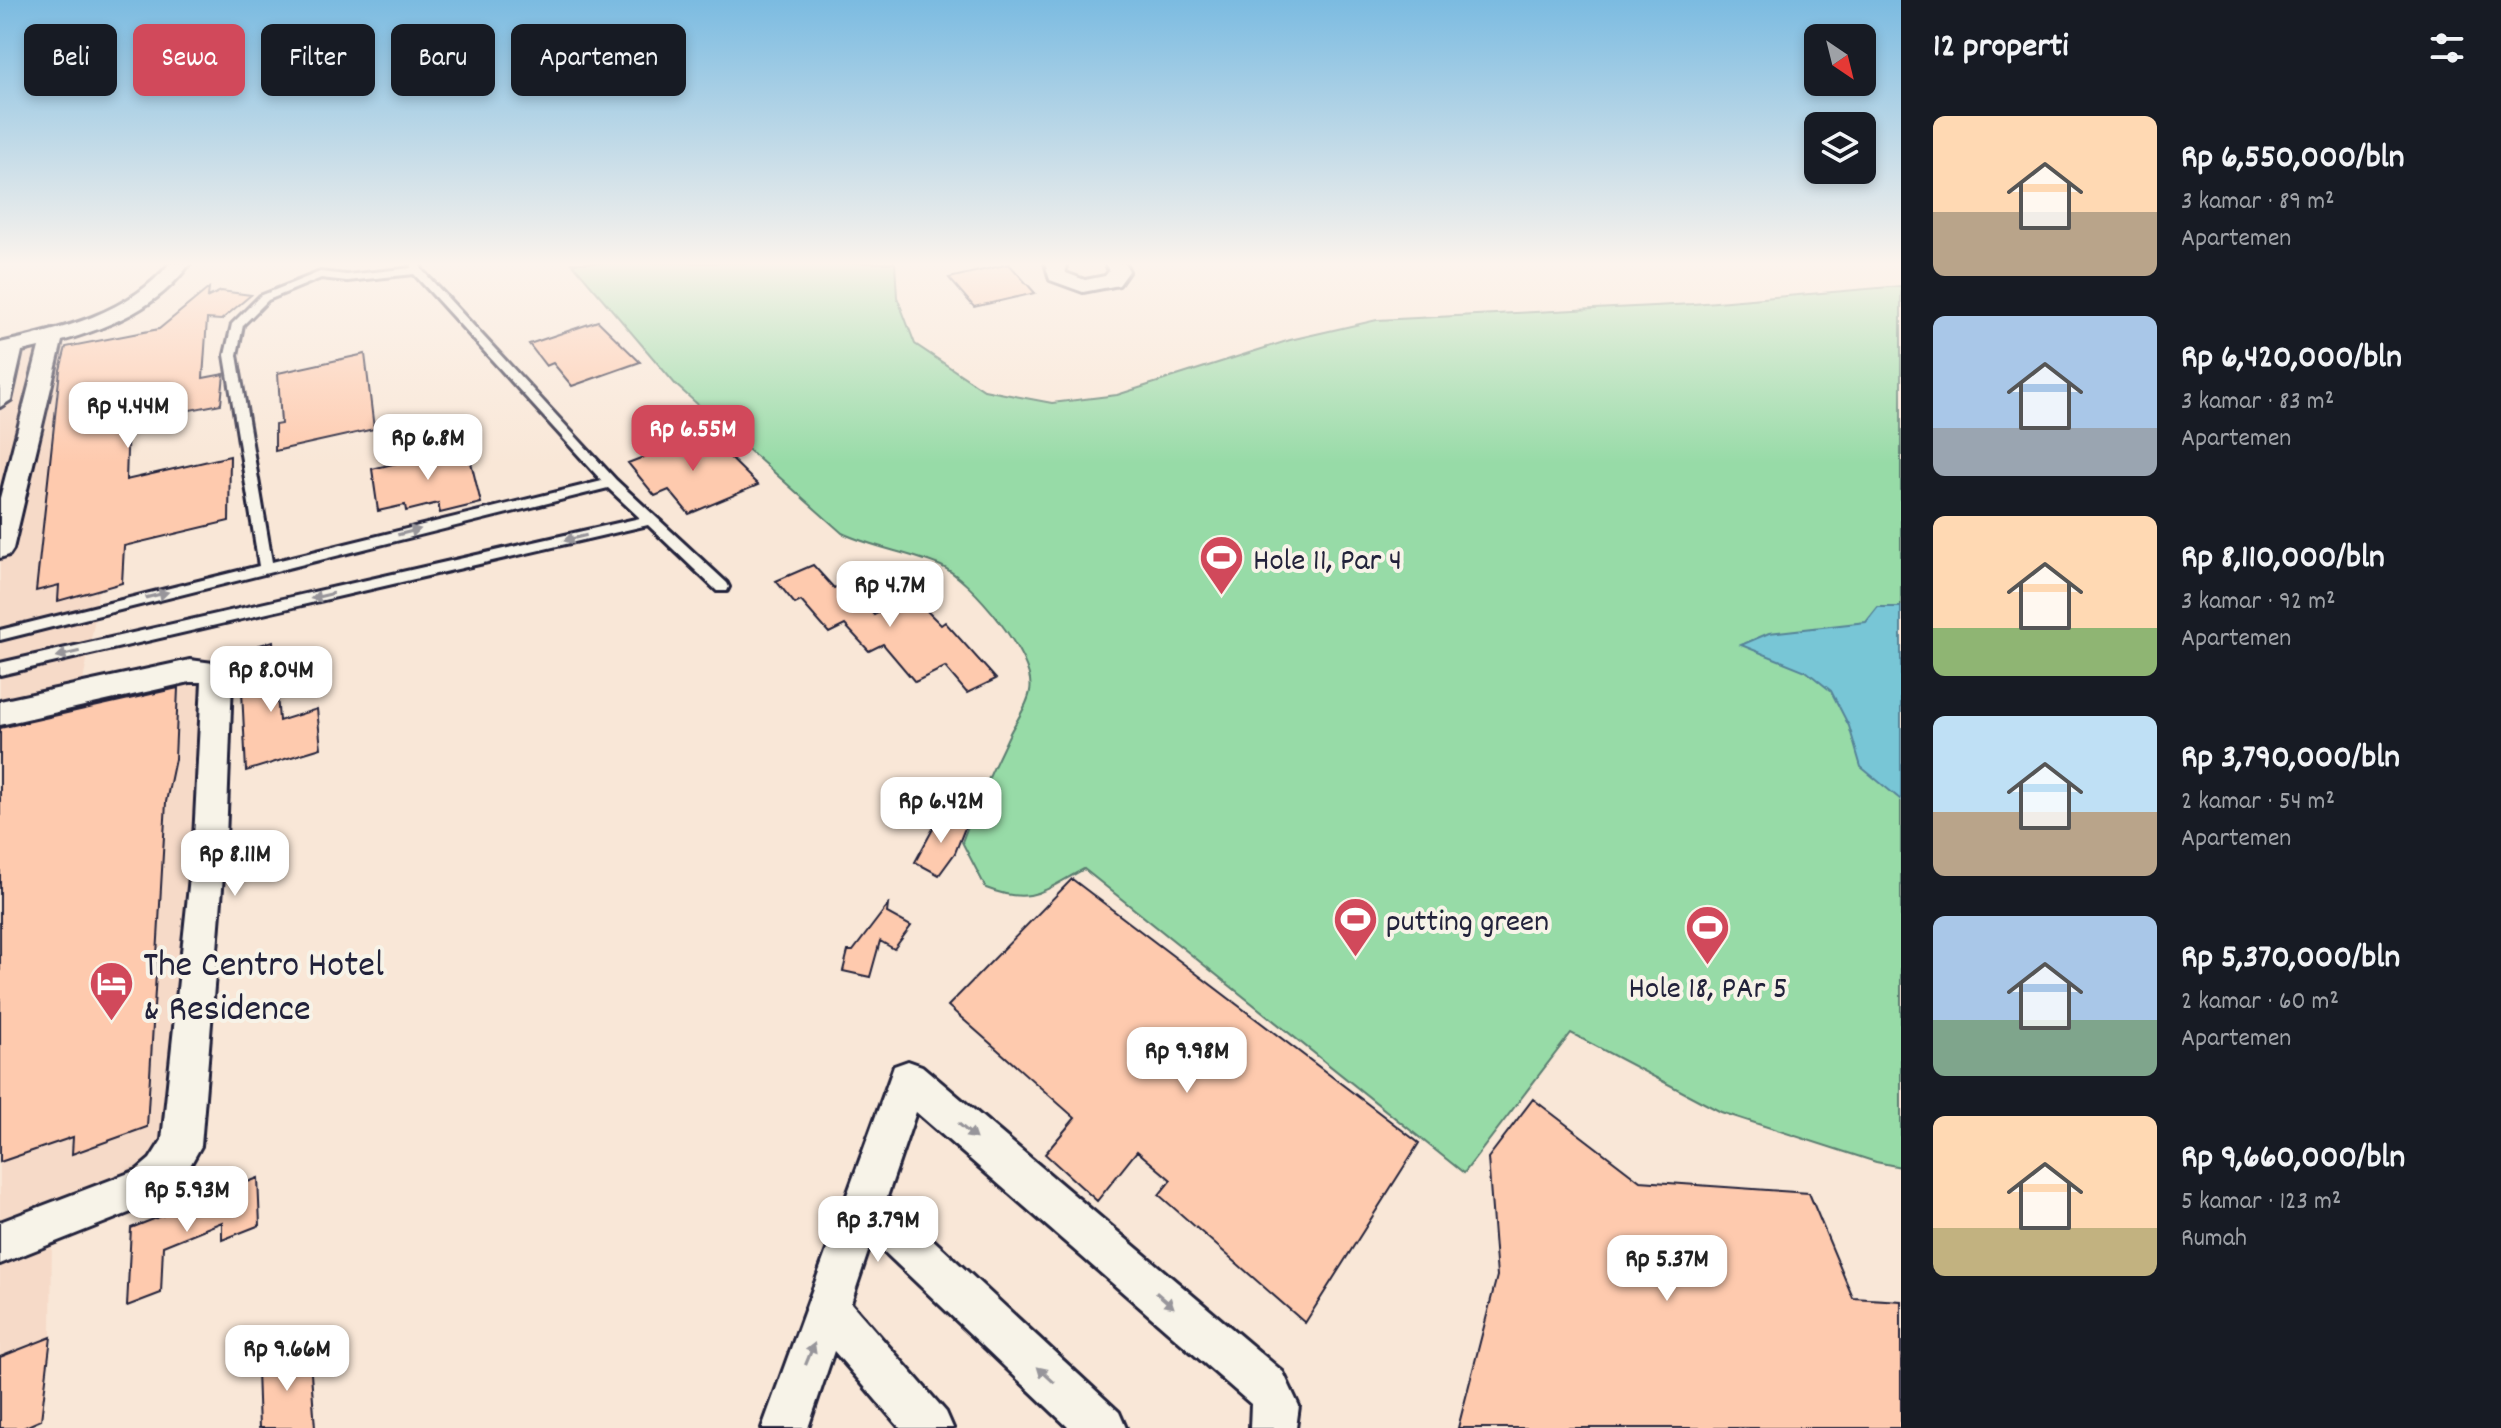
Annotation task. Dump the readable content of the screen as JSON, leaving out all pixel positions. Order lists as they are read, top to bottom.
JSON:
{
  "places": {
    "sports": ["Hole 11, Par 4", "putting green", "Hole 18, PAr 5"],
    "hotel": ["The Centro Hotel & Residence"]
  },
  "north": "bottom right",
  "page": {
    "heading": "12 properti",
    "chip": [
      "Beli",
      "Sewa",
      "Filter",
      "Baru",
      "Apartemen"
    ],
    "list": [
      {
        "name": "Rp 6,550,000/bln",
        "note": "3 kamar · 89 m² · Apartemen"
      },
      {
        "name": "Rp 6,420,000/bln",
        "note": "3 kamar · 83 m² · Apartemen"
      },
      {
        "name": "Rp 8,110,000/bln",
        "note": "3 kamar · 92 m² · Apartemen"
      },
      {
        "name": "Rp 3,790,000/bln",
        "note": "2 kamar · 54 m² · Apartemen"
      },
      {
        "name": "Rp 5,370,000/bln",
        "note": "2 kamar · 60 m² · Apartemen"
      },
      {
        "name": "Rp 9,660,000/bln",
        "note": "5 kamar · 123 m² · Rumah"
      }
    ],
    "price": [
      "Rp 4.44M",
      "Rp 6.55M",
      "Rp 6.8M",
      "Rp 4.7M",
      "Rp 8.04M",
      "Rp 6.42M",
      "Rp 8.11M",
      "Rp 9.98M",
      "Rp 5.93M",
      "Rp 3.79M",
      "Rp 5.37M",
      "Rp 9.66M"
    ]
  }
}
